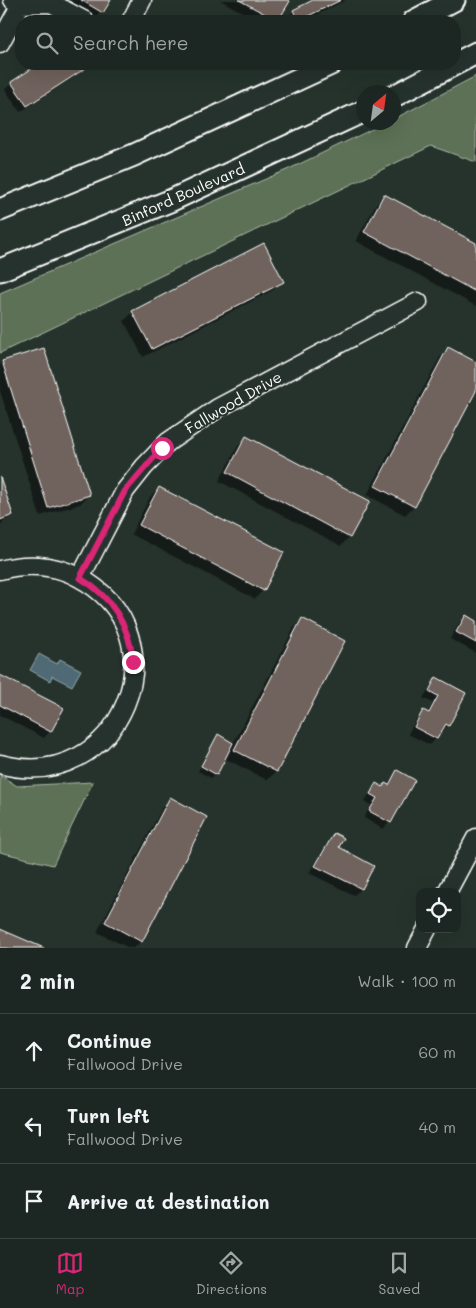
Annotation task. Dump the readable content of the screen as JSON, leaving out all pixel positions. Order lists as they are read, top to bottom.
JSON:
{
  "streets": {
    "main road": ["Binford Boulevard"],
    "street": ["Fallwood Drive"]
  },
  "north": "top right",
  "page": {
    "search": "Search here",
    "heading": ["2 min", "Walk · 100 m"],
    "list": [
      ["Continue", "Fallwood Drive", "60 m"],
      ["Turn left", "Fallwood Drive", "40 m"],
      "Arrive at destination"
    ],
    "nav": ["Map", "Directions", "Saved"]
  }
}
